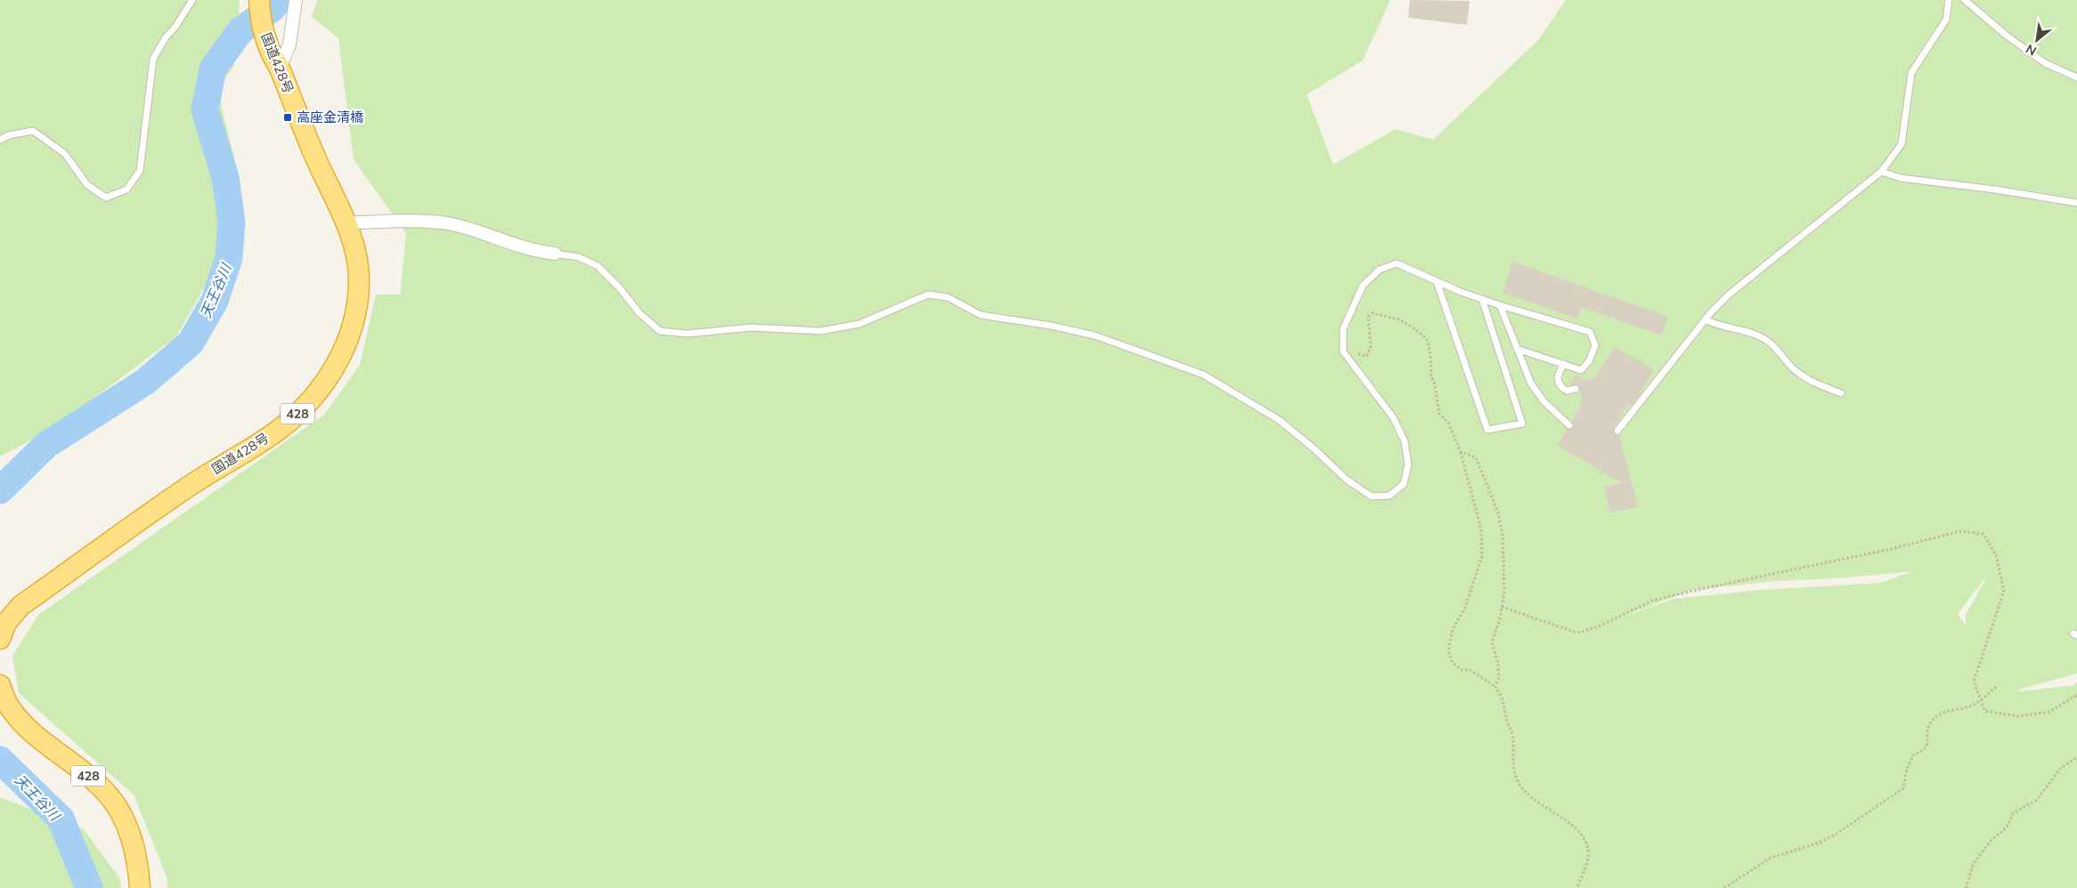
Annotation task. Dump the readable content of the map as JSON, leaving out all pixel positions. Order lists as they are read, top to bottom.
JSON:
{
  "streets": {
    "highway": ["国道428号", "428"]
  },
  "water": ["天王谷川"],
  "places": {
    "transit": ["高座金清橋"]
  },
  "north": "bottom left"
}
